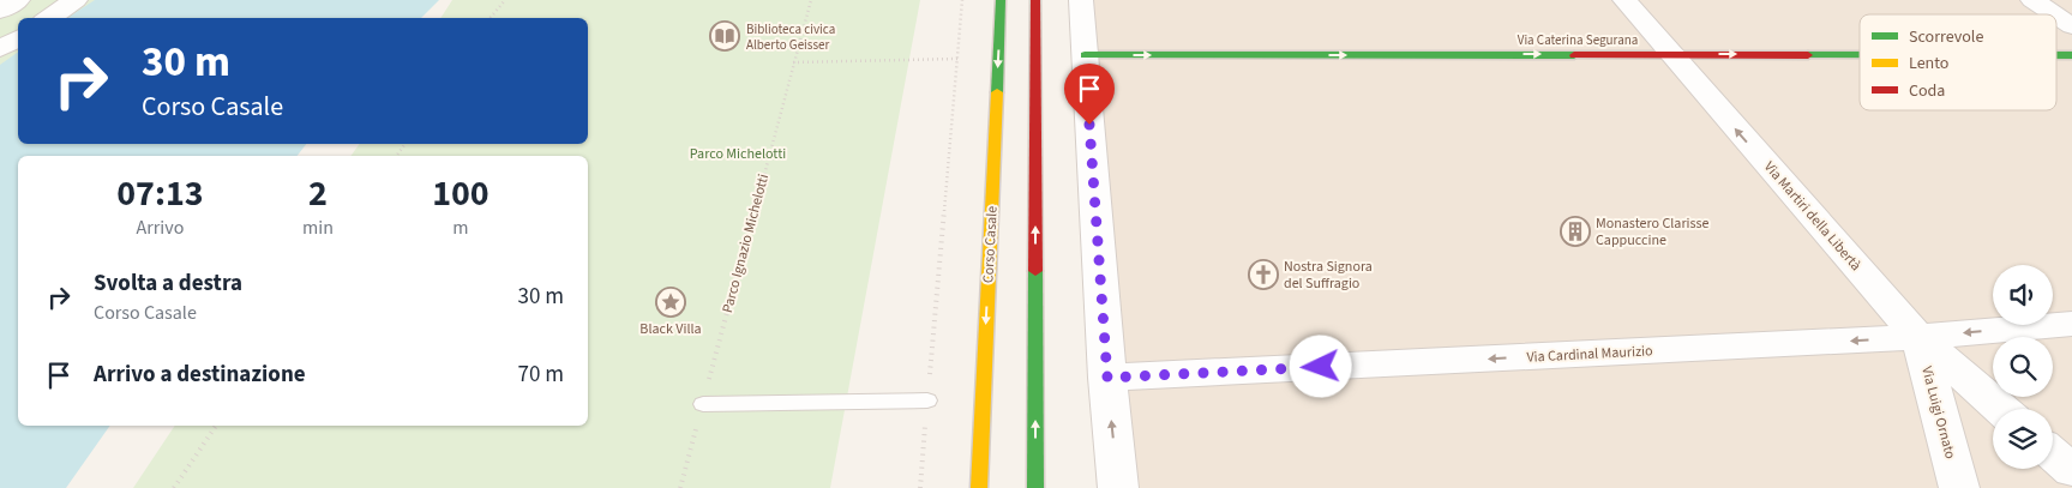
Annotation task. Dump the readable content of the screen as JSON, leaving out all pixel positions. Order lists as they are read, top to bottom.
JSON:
{
  "streets": {
    "main road": ["Via Caterina Segurana", "Corso Casale"],
    "street": ["Via Martiri della Libertà", "Via Cardinal Maurizio", "Via Luigi Ornato"],
    "path": ["Parco Ignazio Michelotti"]
  },
  "crossings": [
    ["Via Caterina Segurana", "Via Martiri della Libertà"],
    ["Via Martiri della Libertà", "Via Cardinal Maurizio"],
    ["Via Martiri della Libertà", "Via Luigi Ornato"],
    ["Via Cardinal Maurizio", "Via Luigi Ornato"]
  ],
  "one_way": ["Via Caterina Segurana", "Via Martiri della Libertà", "Via Cardinal Maurizio"],
  "parks": ["Parco Michelotti"],
  "places": {
    "library": ["Biblioteca civica Alberto Geisser"],
    "building": ["Monastero Clarisse Cappuccine"],
    "church": ["Nostra Signora del Suffragio"],
    "place": ["Black Villa"]
  },
  "legend": ["Scorrevole", "Lento", "Coda"],
  "page": {
    "turn": ["30 m", "Corso Casale"],
    "eta": [
      "07:13",
      "Arrivo",
      "2",
      "min",
      "100",
      "m"
    ],
    "list": [
      {
        "name": "Svolta a destra",
        "note": "Corso Casale",
        "value": "30 m"
      },
      {
        "name": "Arrivo a destinazione",
        "value": "70 m"
      }
    ]
  }
}
